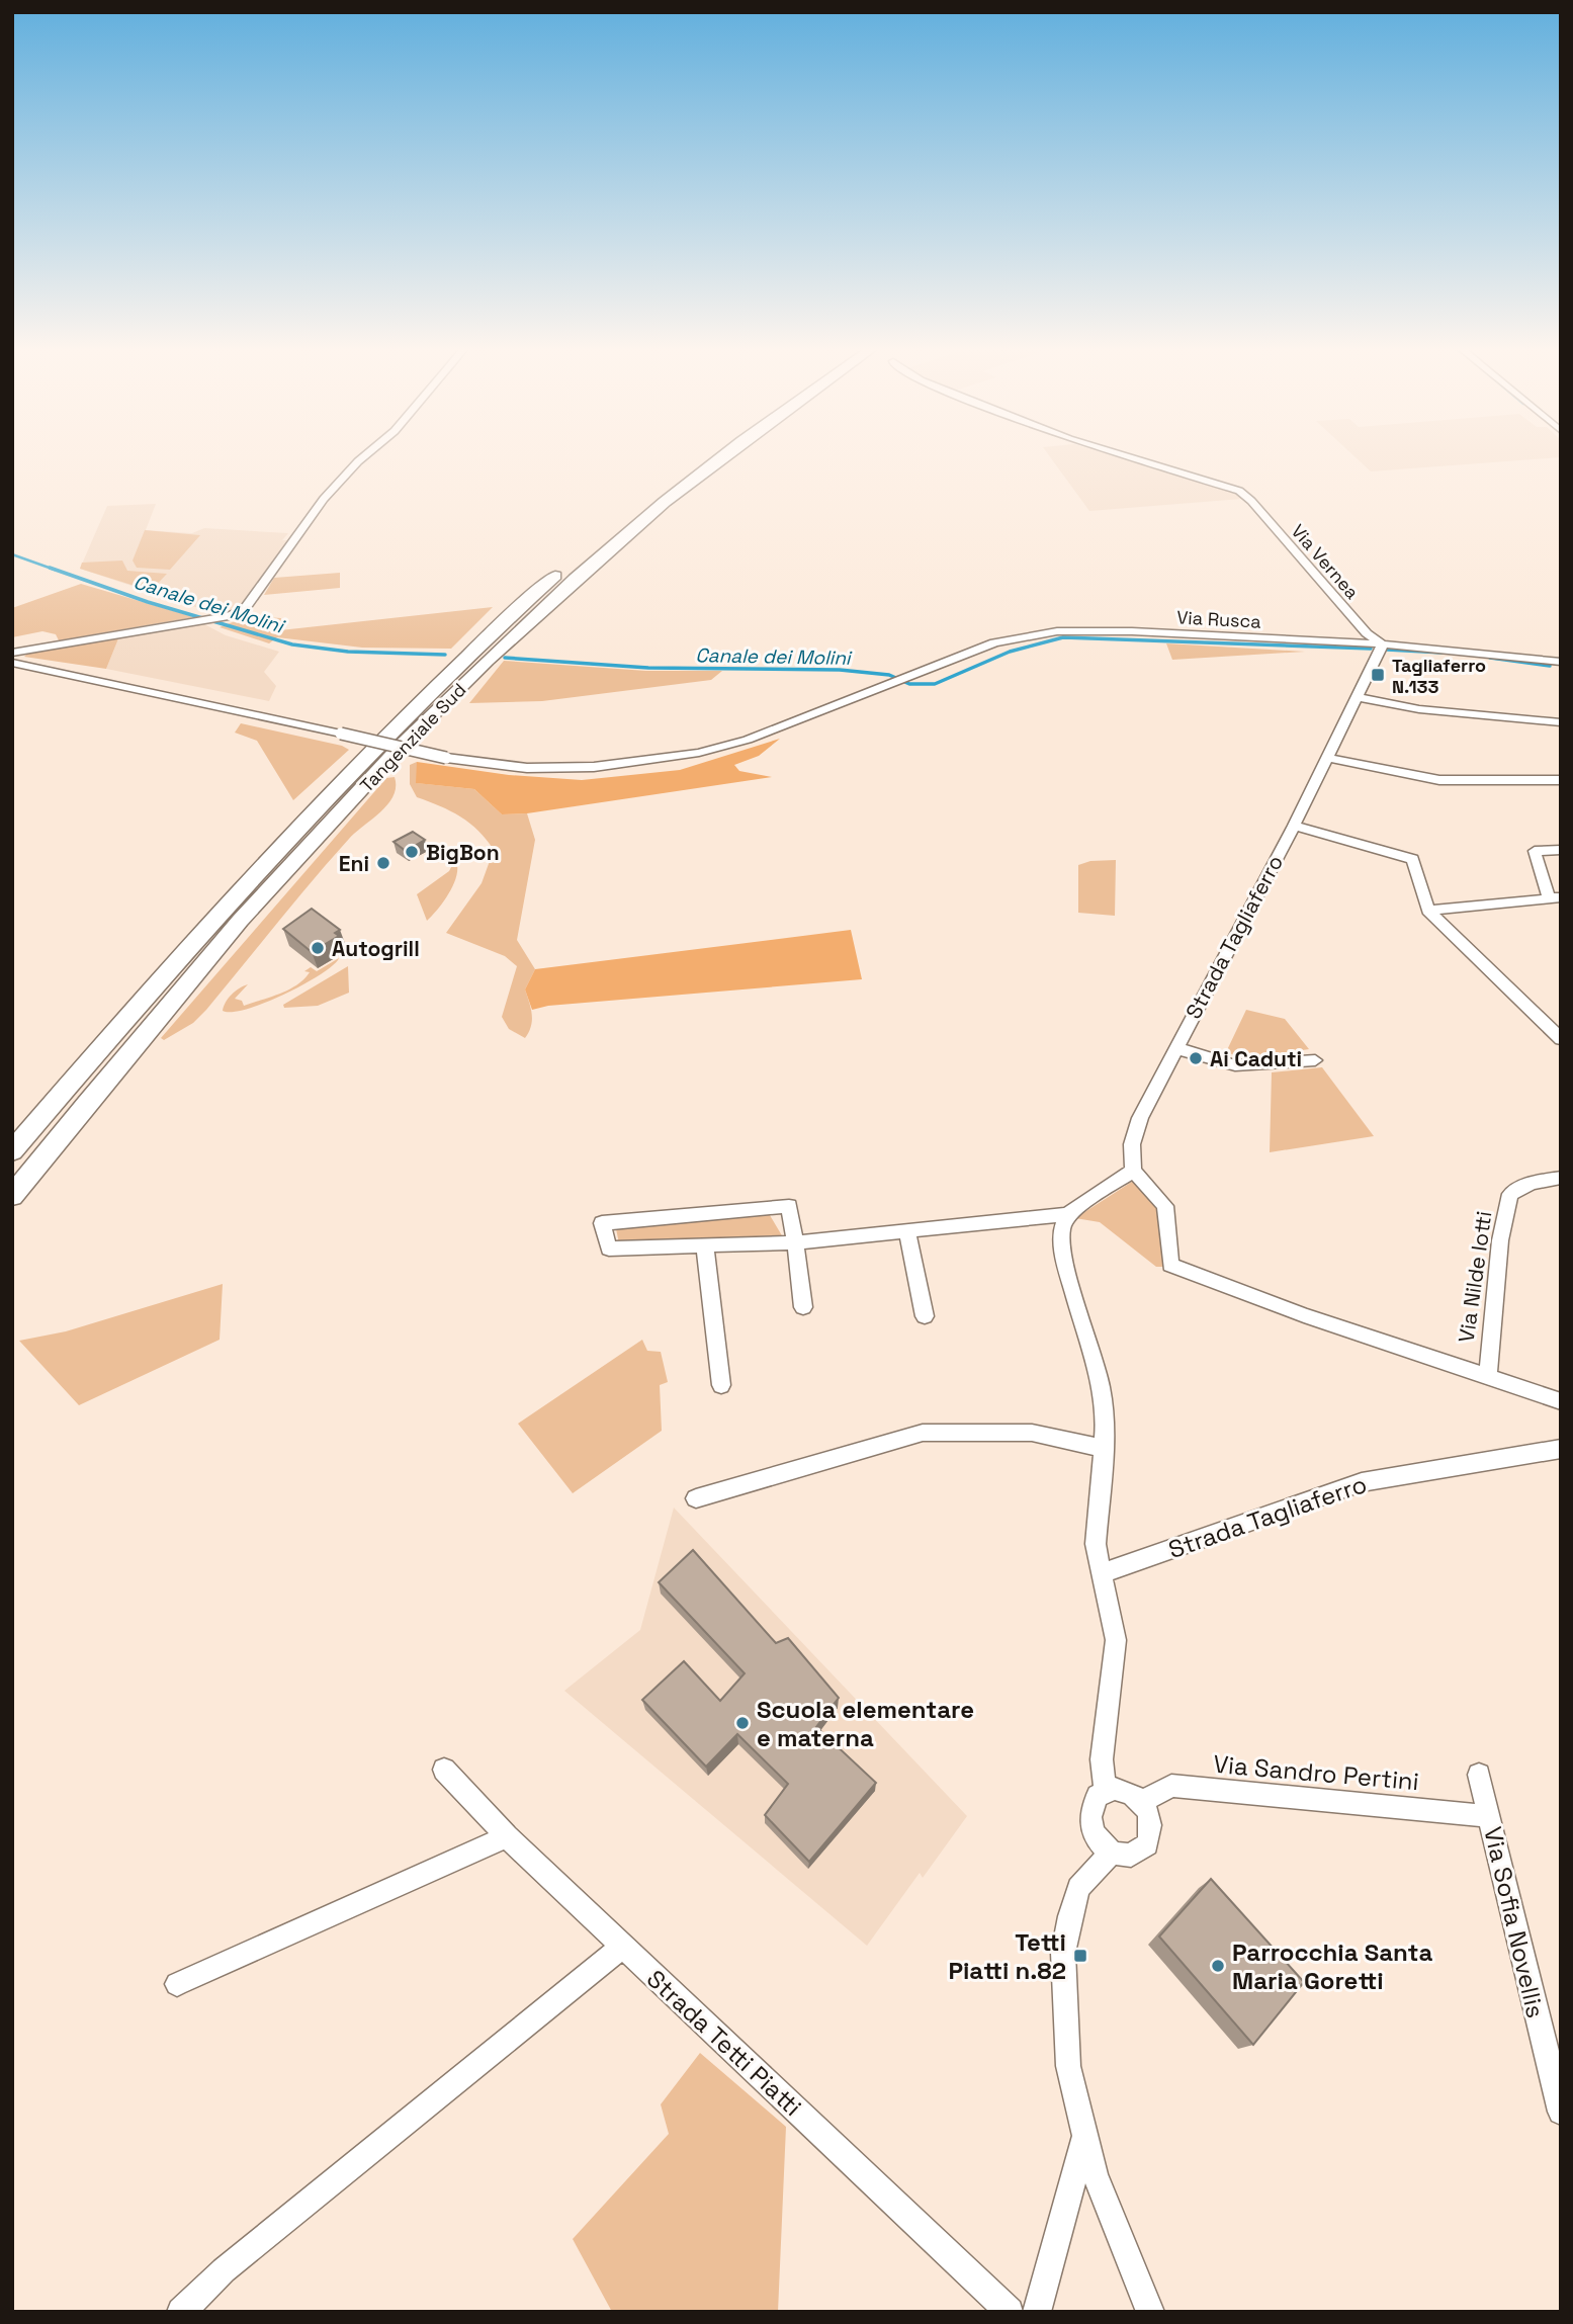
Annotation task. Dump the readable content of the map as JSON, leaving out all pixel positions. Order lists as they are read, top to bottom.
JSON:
{
  "streets": {
    "highway": ["Tangenziale Sud"],
    "street": [
      "Via Vernea",
      "Via Rusca",
      "Strada Tagliaferro",
      "Via Nilde Iotti",
      "Via Sandro Pertini",
      "Via Sofia Novellis",
      "Strada Tetti Piatti"
    ]
  },
  "crossings": [
    ["Via Vernea", "Via Rusca"],
    ["Via Vernea", "Strada Tagliaferro"],
    ["Via Rusca", "Strada Tagliaferro"],
    ["Strada Tagliaferro", "Via Nilde Iotti"],
    ["Via Sandro Pertini", "Via Sofia Novellis"]
  ],
  "water": ["Canale dei Molini"],
  "places": {
    "transit": ["Tagliaferro N.133", "Tetti Piatti n.82"],
    "other": [
      "BigBon",
      "Eni",
      "Autogrill",
      "Ai Caduti",
      "Scuola elementare e materna",
      "Parrocchia Santa Maria Goretti"
    ]
  }
}
